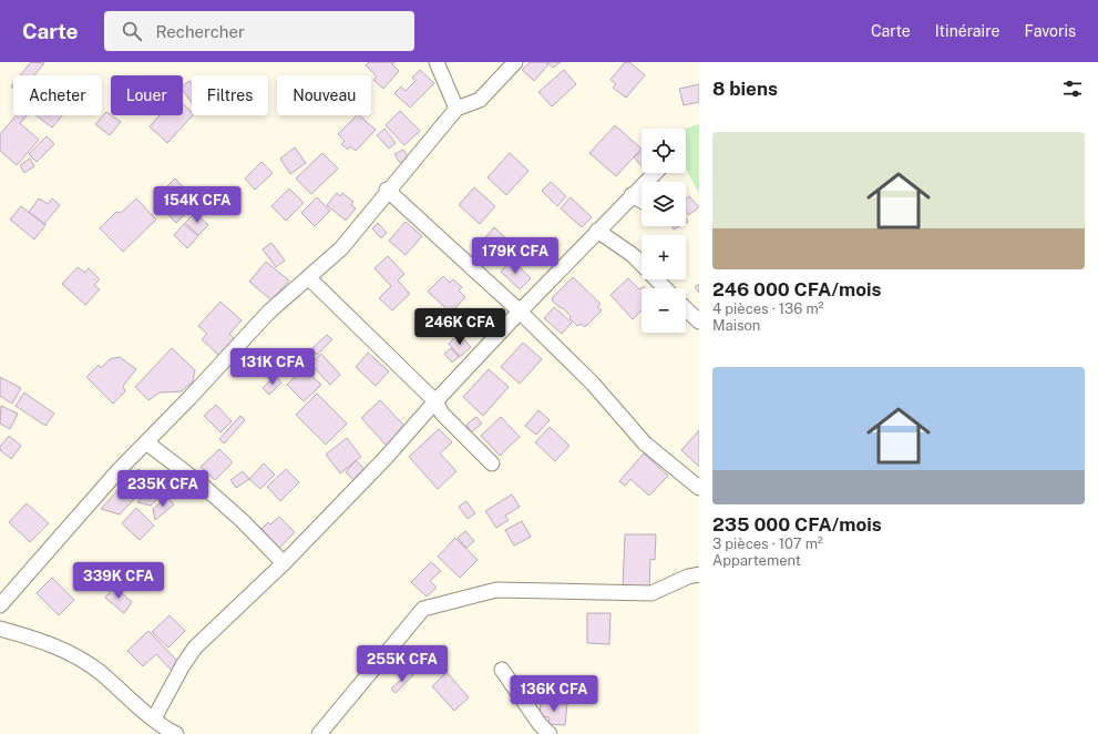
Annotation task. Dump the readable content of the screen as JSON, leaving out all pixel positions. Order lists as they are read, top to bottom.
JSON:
{
  "page": {
    "header": "Carte",
    "search": "Rechercher",
    "nav": ["Carte", "Itinéraire", "Favoris"],
    "heading": "8 biens",
    "chip": [
      "Acheter",
      "Louer",
      "Filtres",
      "Nouveau"
    ],
    "list": [
      {
        "name": "246 000 CFA/mois",
        "note": "4 pièces · 136 m² · Maison"
      },
      {
        "name": "235 000 CFA/mois",
        "note": "3 pièces · 107 m² · Appartement"
      }
    ],
    "map_buttons": ["+", "−"],
    "price": [
      "154K CFA",
      "179K CFA",
      "246K CFA",
      "131K CFA",
      "235K CFA",
      "339K CFA",
      "255K CFA",
      "136K CFA"
    ]
  }
}
